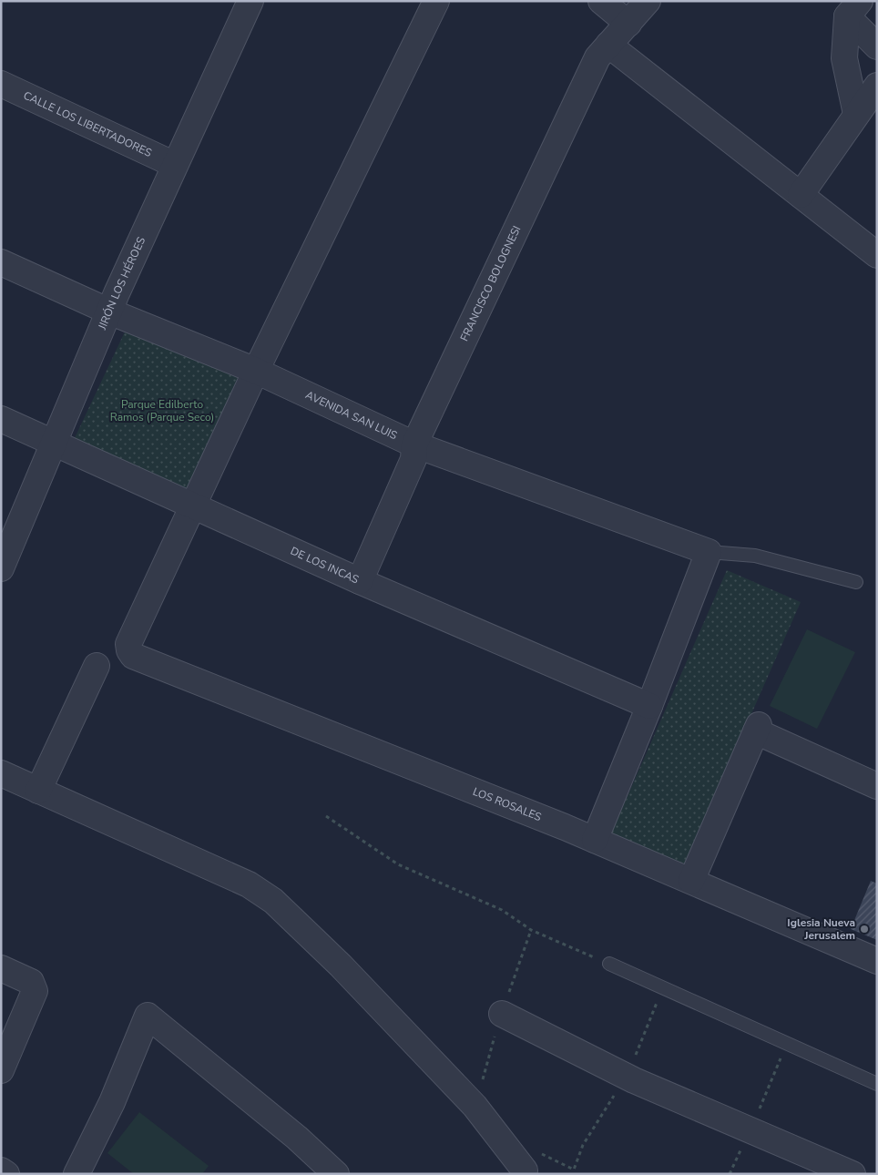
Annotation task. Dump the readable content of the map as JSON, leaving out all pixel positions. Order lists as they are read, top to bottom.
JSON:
{
  "streets": {
    "street": [
      "CALLE LOS LIBERTADORES",
      "JIRÓN LOS HÉROES",
      "FRANCISCO BOLOGNESI",
      "AVENIDA SAN LUIS",
      "DE LOS INCAS",
      "LOS ROSALES"
    ]
  },
  "crossings": [
    ["CALLE LOS LIBERTADORES", "JIRÓN LOS HÉROES"],
    ["JIRÓN LOS HÉROES", "AVENIDA SAN LUIS"],
    ["JIRÓN LOS HÉROES", "DE LOS INCAS"],
    ["FRANCISCO BOLOGNESI", "AVENIDA SAN LUIS"],
    ["FRANCISCO BOLOGNESI", "DE LOS INCAS"],
    ["DE LOS INCAS", "LOS ROSALES"]
  ],
  "parks": ["Parque Edilberto Ramos (Parque Seco)"],
  "places": ["Iglesia Nueva Jerusalem"]
}
